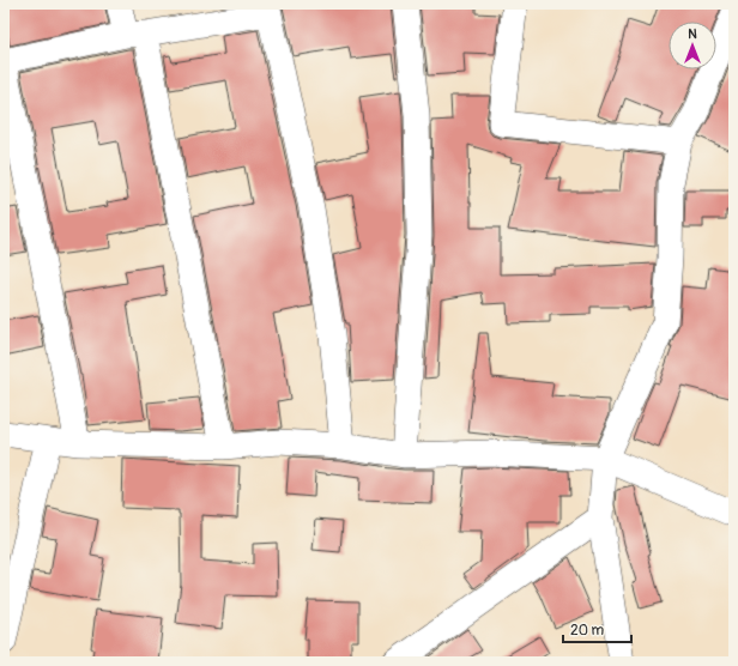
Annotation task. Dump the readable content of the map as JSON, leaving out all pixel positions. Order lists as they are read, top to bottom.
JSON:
{
  "scale_bar": "20 m",
  "north": "top"
}
